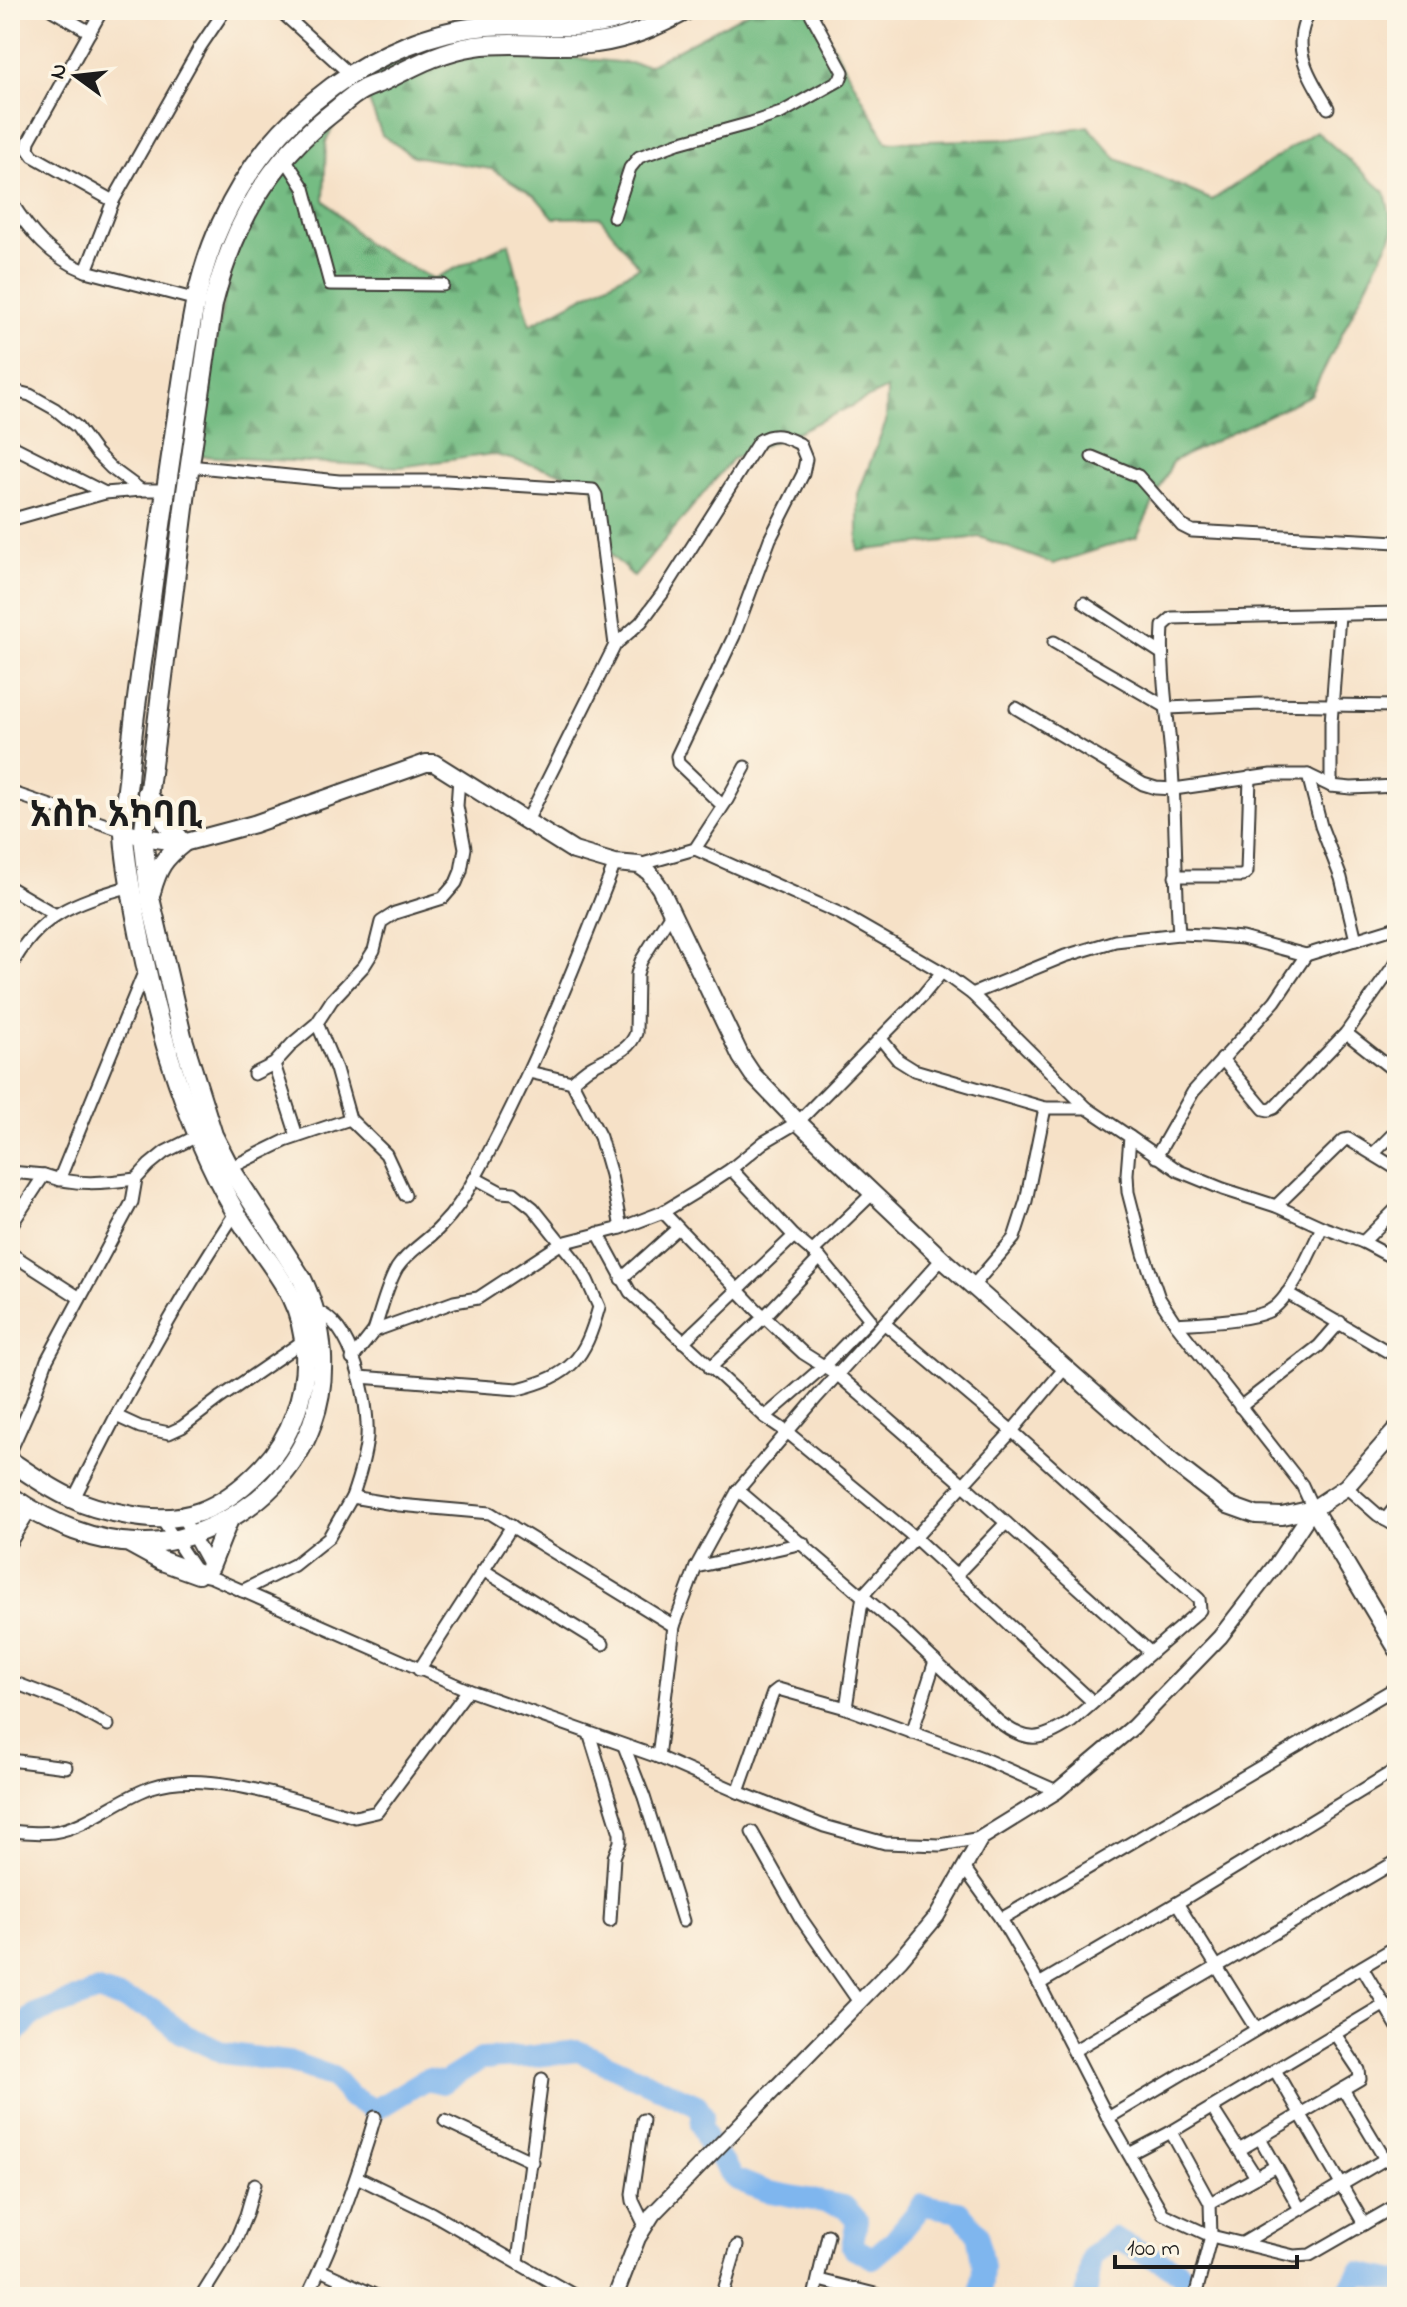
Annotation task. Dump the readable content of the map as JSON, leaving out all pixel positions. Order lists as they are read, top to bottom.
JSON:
{
  "districts": ["አስኮ አካባቢ"],
  "scale_bar": "100 m",
  "north": "left"
}
